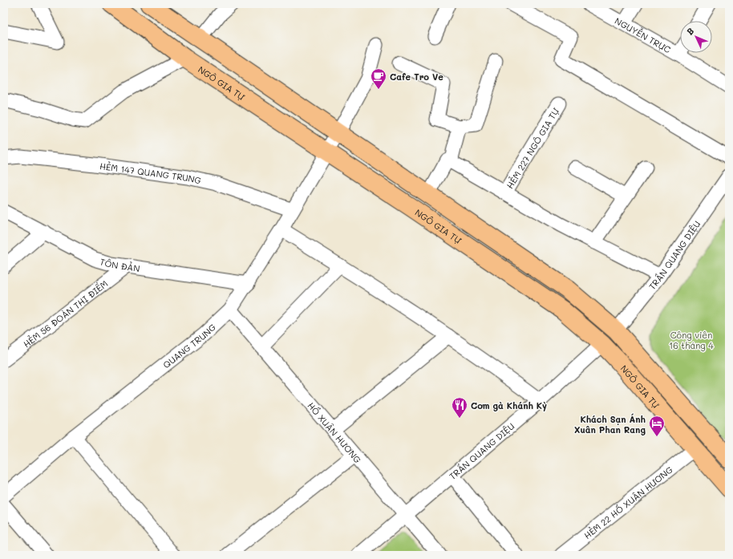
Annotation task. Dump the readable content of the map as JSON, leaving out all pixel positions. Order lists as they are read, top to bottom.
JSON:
{
  "streets": {
    "main road": ["NGÔ GIA TỰ"],
    "street": [
      "NGUYỄN TRỰC",
      "HẺM 227 NGÔ GIA TỰ",
      "HẺM 147 QUANG TRUNG",
      "TRẦN QUANG DIỆU",
      "TÔN ĐẢN",
      "HẺM 56 ĐOÀN THỊ ĐIỂM",
      "QUANG TRUNG",
      "HỒ XUÂN HƯƠNG",
      "HẺM 22 HỒ XUÂN HƯƠNG"
    ]
  },
  "crossings": [
    ["NGÔ GIA TỰ", "TRẦN QUANG DIỆU"],
    ["NGÔ GIA TỰ", "QUANG TRUNG"],
    ["NGÔ GIA TỰ", "HẺM 22 HỒ XUÂN HƯƠNG"],
    ["HẺM 147 QUANG TRUNG", "QUANG TRUNG"],
    ["TRẦN QUANG DIỆU", "HỒ XUÂN HƯƠNG"],
    ["TÔN ĐẢN", "HẺM 56 ĐOÀN THỊ ĐIỂM"],
    ["TÔN ĐẢN", "QUANG TRUNG"],
    ["QUANG TRUNG", "HỒ XUÂN HƯƠNG"]
  ],
  "parks": ["Công viên 16 tháng 4"],
  "places": {
    "cafe": ["Cafe Tro Ve"],
    "restaurant": ["Cơm gà Khánh Kỳ"],
    "hotel": ["Khách Sạn Ánh Xuân Phan Rang"]
  },
  "north": "top left"
}
